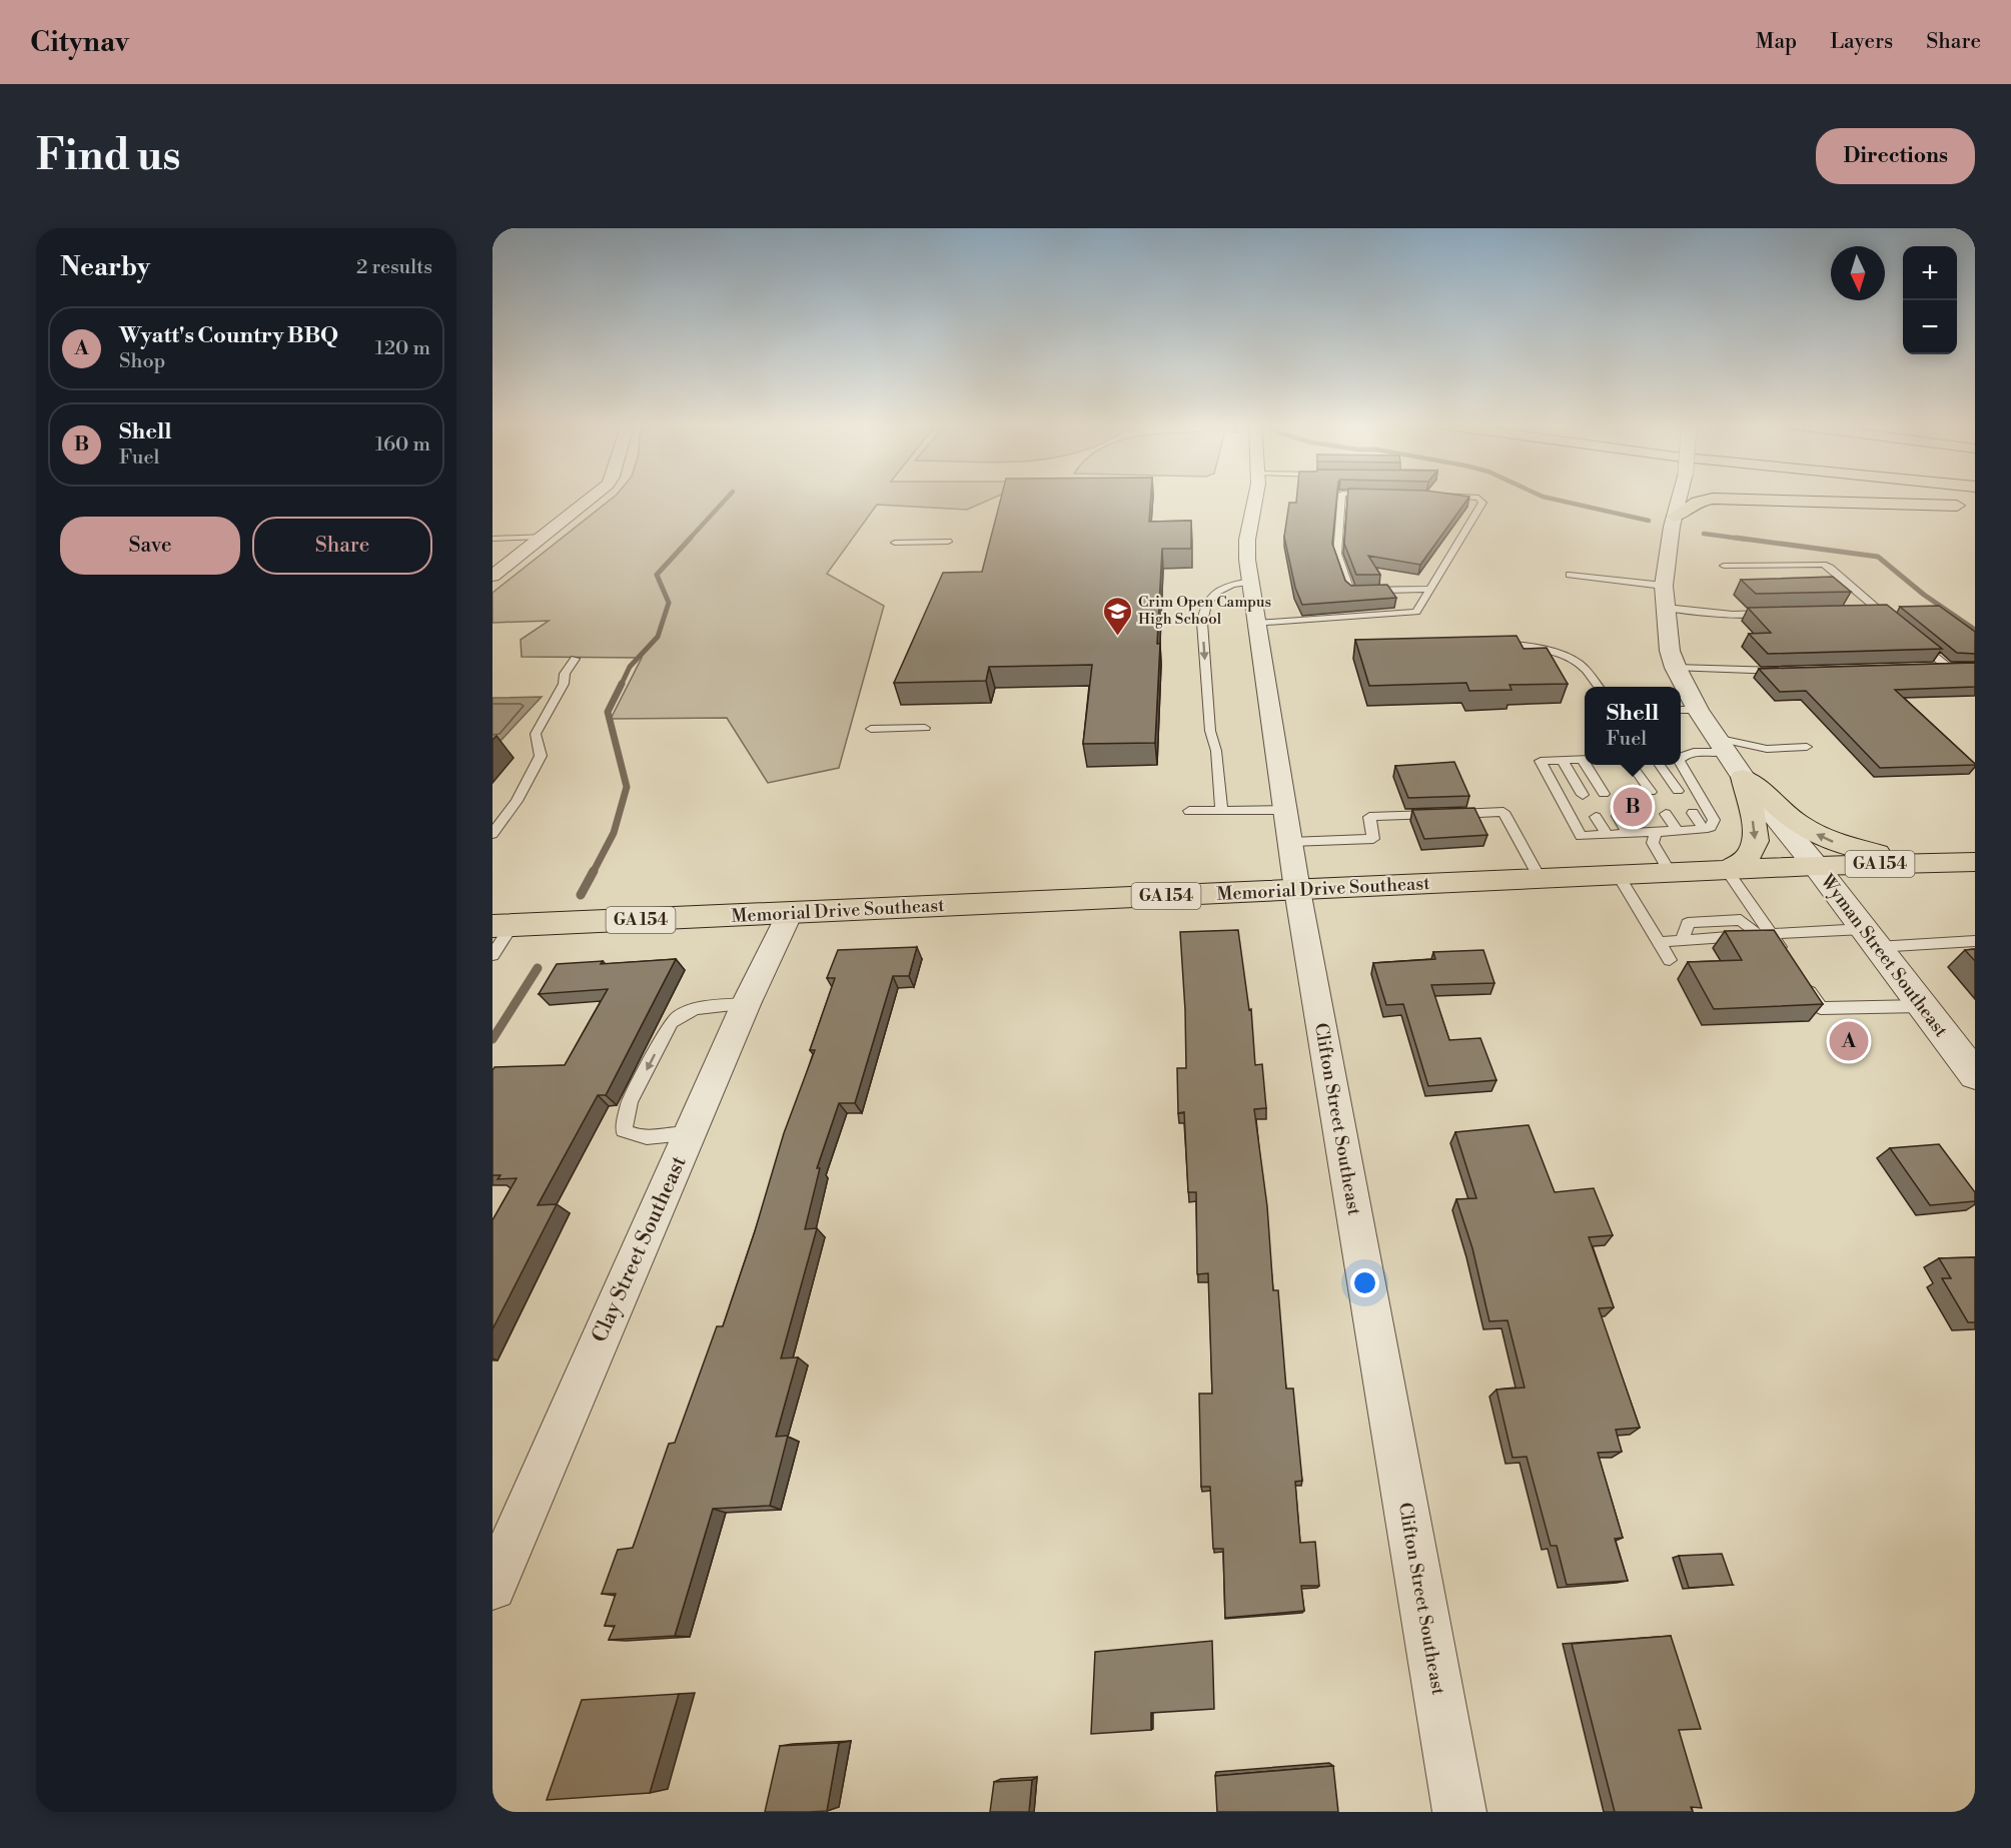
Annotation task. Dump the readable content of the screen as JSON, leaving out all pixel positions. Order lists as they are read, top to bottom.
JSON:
{
  "streets": {
    "main road": ["GA 154", "Memorial Drive Southeast"],
    "street": ["Wyman Street Southeast", "Clifton Street Southeast", "Clay Street Southeast"]
  },
  "crossings": [
    ["Memorial Drive Southeast", "Wyman Street Southeast"],
    ["Memorial Drive Southeast", "Clifton Street Southeast"],
    ["Memorial Drive Southeast", "Clay Street Southeast"]
  ],
  "places": {
    "school or university": ["Crim Open Campus High School"]
  },
  "north": "bottom",
  "page": {
    "header": "Citynav",
    "nav": ["Map", "Layers", "Share"],
    "buttons": [
      "Directions",
      ["Save", "Share"]
    ],
    "title": "Find us",
    "heading": ["Nearby", "2 results"],
    "map_buttons": ["+", "−"],
    "list": [
      {
        "mark": "A",
        "name": "Wyatt's Country BBQ",
        "note": "Shop",
        "value": "120 m"
      },
      {
        "mark": "B",
        "name": "Shell",
        "note": "Fuel",
        "value": "160 m"
      }
    ],
    "popup": ["Shell", "Fuel"],
    "pins": ["B", "A"]
  }
}
